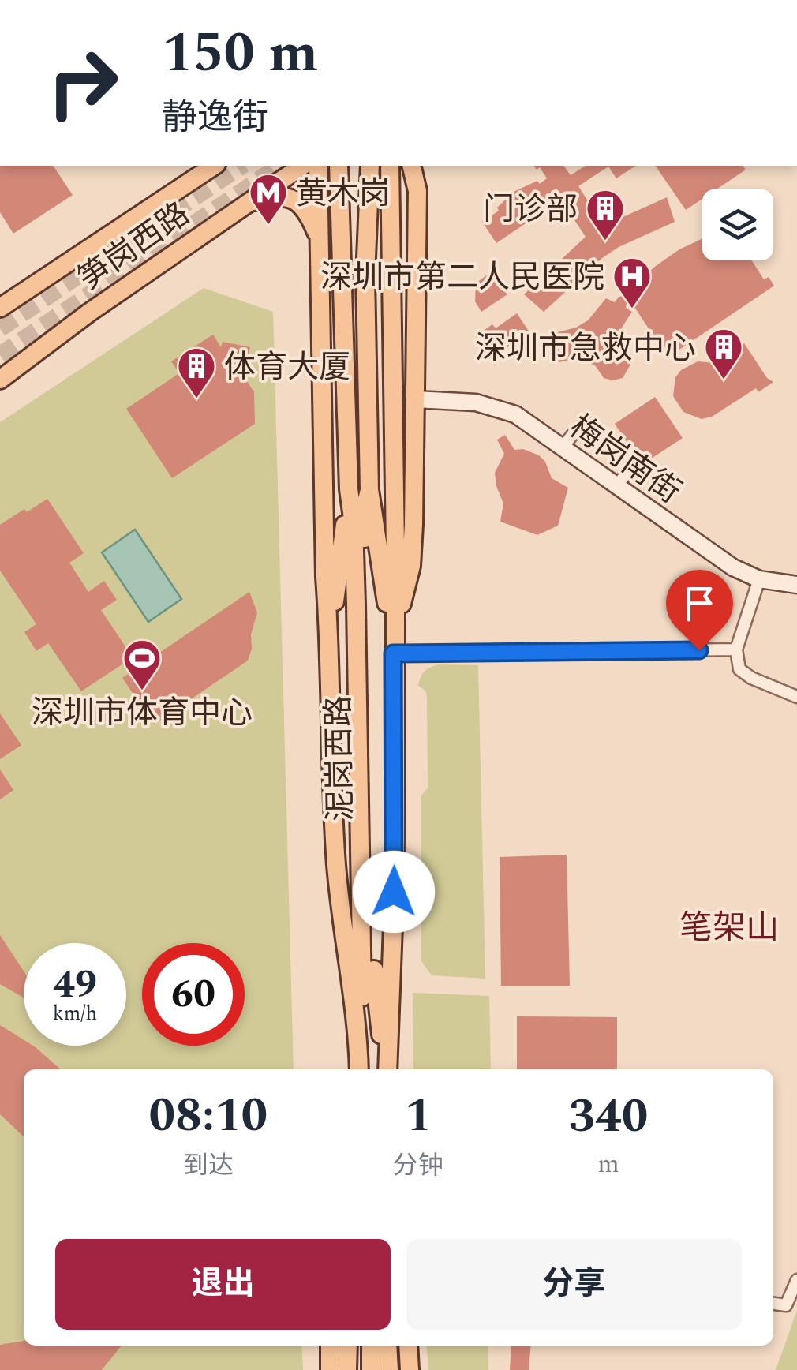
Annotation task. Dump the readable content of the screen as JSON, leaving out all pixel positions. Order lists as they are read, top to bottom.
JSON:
{
  "streets": {
    "main road": ["笋岗西路", "泥岗西路"],
    "street": ["梅岗南街"]
  },
  "districts": ["笔架山"],
  "places": {
    "metro station": ["黄木岗"],
    "building": ["门诊部", "深圳市急救中心", "体育大厦"],
    "hospital": ["深圳市第二人民医院"],
    "sports": ["深圳市体育中心"]
  },
  "page": {
    "turn": ["150 m", "静逸街"],
    "speed": "49 km/h",
    "limit": "60",
    "eta": [
      "08:10",
      "到达",
      "1",
      "分钟",
      "340",
      "m"
    ],
    "buttons": ["退出", "分享"]
  }
}
